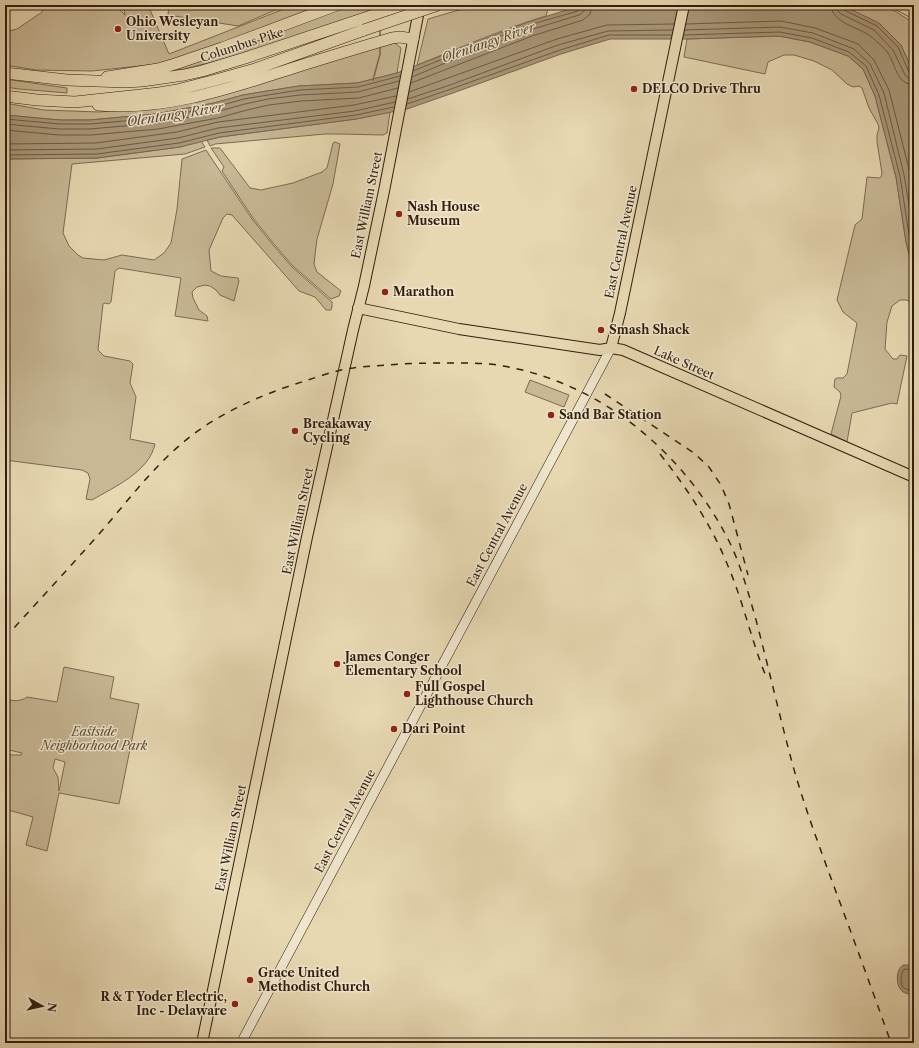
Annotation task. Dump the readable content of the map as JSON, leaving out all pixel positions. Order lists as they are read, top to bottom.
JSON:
{
  "streets": {
    "highway": ["Columbus Pike"],
    "main road": ["East William Street", "East Central Avenue", "Lake Street"]
  },
  "crossings": [
    ["East William Street", "Lake Street"],
    ["East Central Avenue", "Lake Street"]
  ],
  "water": ["Olentangy River"],
  "parks": ["Eastside Neighborhood Park"],
  "places": [
    "Ohio Wesleyan University",
    "DELCO Drive Thru",
    "Nash House Museum",
    "Marathon",
    "Smash Shack",
    "Sand Bar Station",
    "Breakaway Cycling",
    "James Conger Elementary School",
    "Full Gospel Lighthouse Church",
    "Dari Point",
    "Grace United Methodist Church",
    "R & T Yoder Electric, Inc - Delaware"
  ],
  "north": "right"
}
